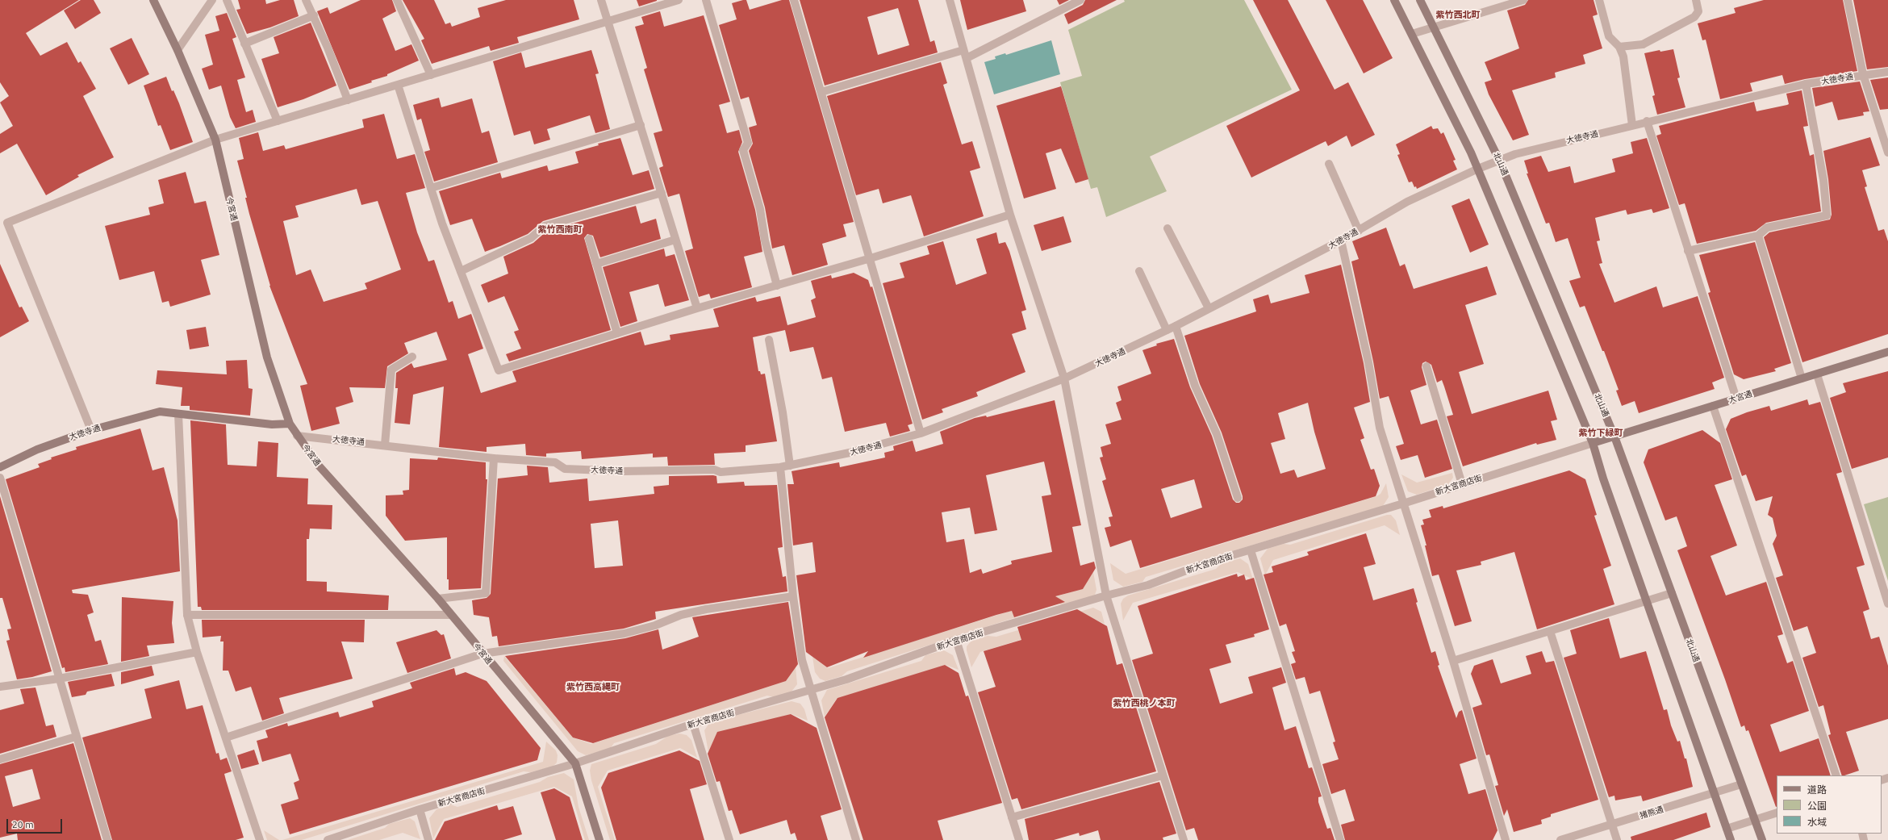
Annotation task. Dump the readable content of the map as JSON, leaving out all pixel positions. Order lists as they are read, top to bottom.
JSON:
{
  "streets": {
    "street": [
      "大徳寺通",
      "北山通",
      "今宮通",
      "大宮通",
      "新大宮商店街",
      "猪熊通"
    ]
  },
  "crossings": [
    ["大徳寺通", "北山通"],
    ["大徳寺通", "今宮通"],
    ["北山通", "大宮通"],
    ["北山通", "猪熊通"],
    ["今宮通", "新大宮商店街"],
    ["大宮通", "新大宮商店街"]
  ],
  "districts": [
    "紫竹西北町",
    "紫竹西南町",
    "紫竹下緑町",
    "紫竹西高縄町",
    "紫竹西桃ノ本町"
  ],
  "legend": ["道路", "公園", "水域"],
  "scale_bar": "20 m"
}
